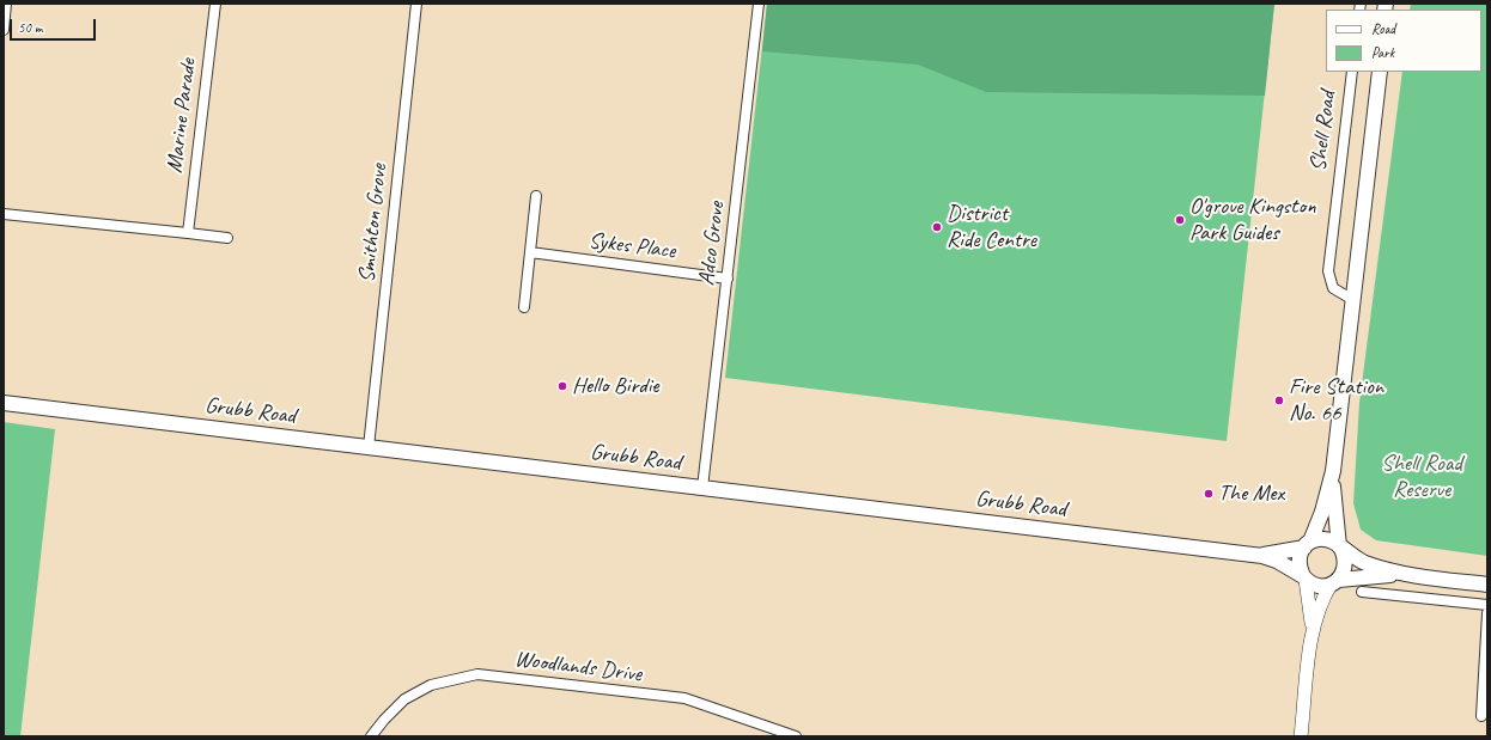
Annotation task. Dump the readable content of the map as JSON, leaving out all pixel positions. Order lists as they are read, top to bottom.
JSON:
{
  "streets": {
    "main road": ["Grubb Road"],
    "street": [
      "Marine Parade",
      "Shell Road",
      "Smithton Grove",
      "Adco Grove",
      "Sykes Place",
      "Woodlands Drive"
    ]
  },
  "crossings": [
    ["Smithton Grove", "Grubb Road"],
    ["Adco Grove", "Sykes Place"],
    ["Adco Grove", "Grubb Road"]
  ],
  "parks": ["Shell Road Reserve"],
  "places": [
    "O'grove Kingston Park Guides",
    "District Ride Centre",
    "Hello Birdie",
    "Fire Station No. 66",
    "The Mex"
  ],
  "legend": ["Road", "Park"],
  "scale_bar": "50 m"
}
